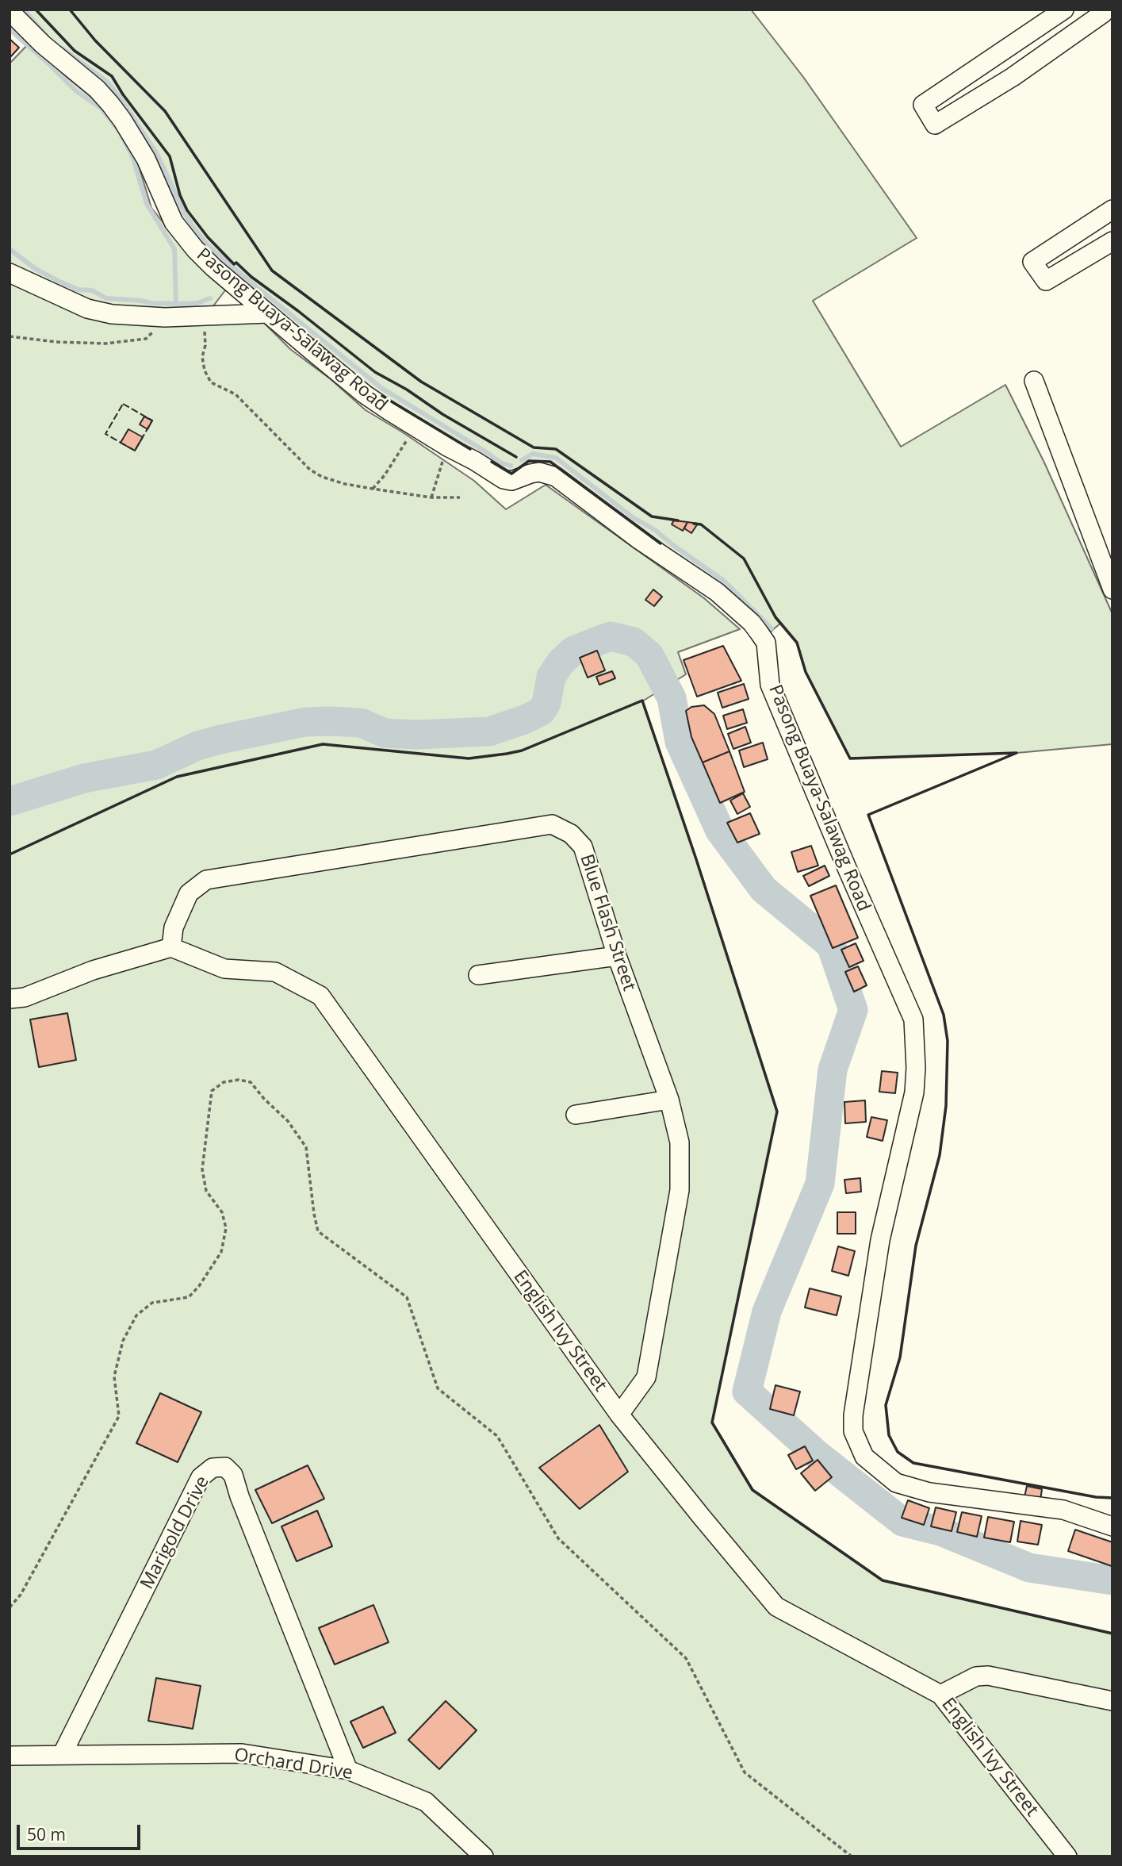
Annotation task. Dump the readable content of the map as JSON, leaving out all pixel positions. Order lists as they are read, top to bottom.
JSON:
{
  "streets": {
    "street": [
      "Pasong Buaya-Salawag Road",
      "Blue Flash Street",
      "English Ivy Street",
      "Marigold Drive",
      "Orchard Drive"
    ]
  },
  "crossings": [
    ["Blue Flash Street", "English Ivy Street"],
    ["Marigold Drive", "Orchard Drive"]
  ],
  "scale_bar": "50 m"
}
